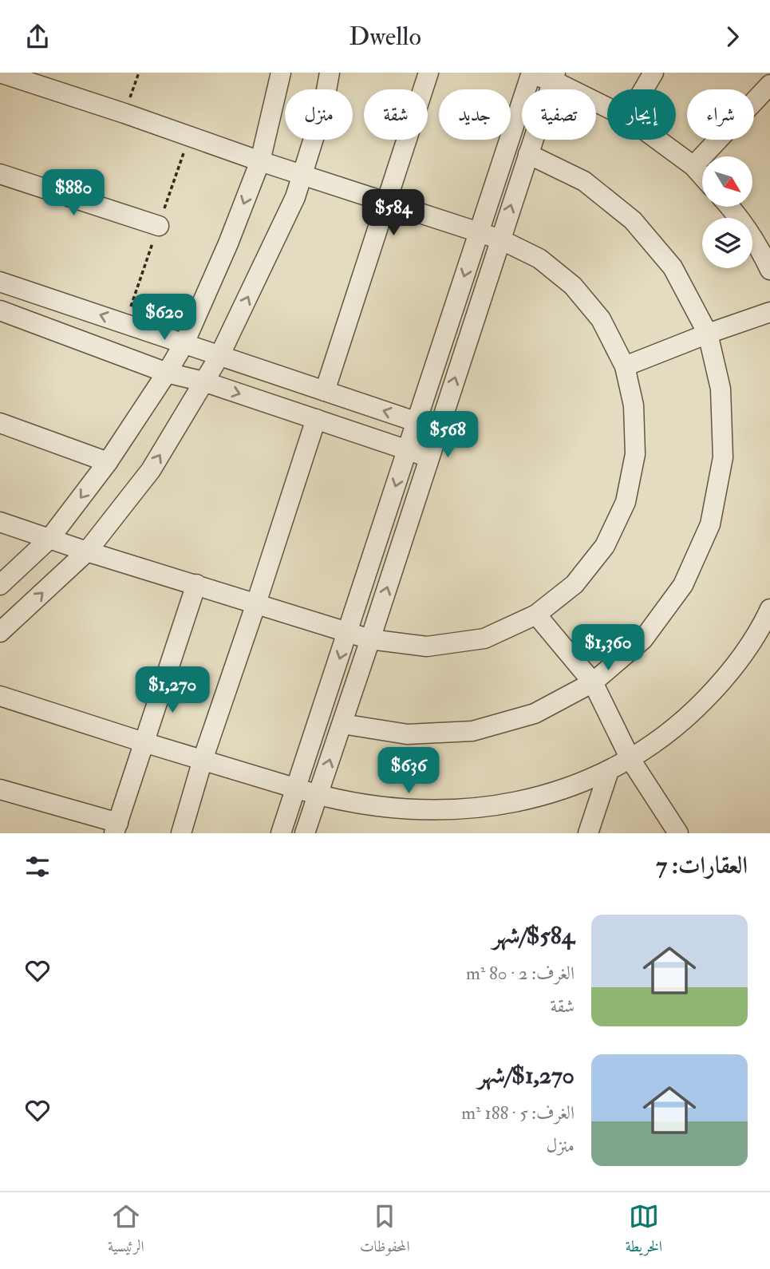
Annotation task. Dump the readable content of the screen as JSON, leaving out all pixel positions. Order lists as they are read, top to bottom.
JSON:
{
  "north": "bottom right",
  "page": {
    "header": "Dwello",
    "chip": [
      "شراء",
      "إيجار",
      "تصفية",
      "جديد",
      "شقة",
      "منزل"
    ],
    "price": [
      "$880",
      "$584",
      "$620",
      "$568",
      "$1,360",
      "$1,270",
      "$636"
    ],
    "heading": "العقارات: 7",
    "list": [
      {
        "name": "$584/شهر",
        "note": "الغرف: 2 · 80 m² · شقة"
      },
      {
        "name": "$1,270/شهر",
        "note": "الغرف: 5 · 188 m² · منزل"
      }
    ],
    "tabs": ["الخريطة", "المحفوظات", "الرئيسية"]
  }
}
